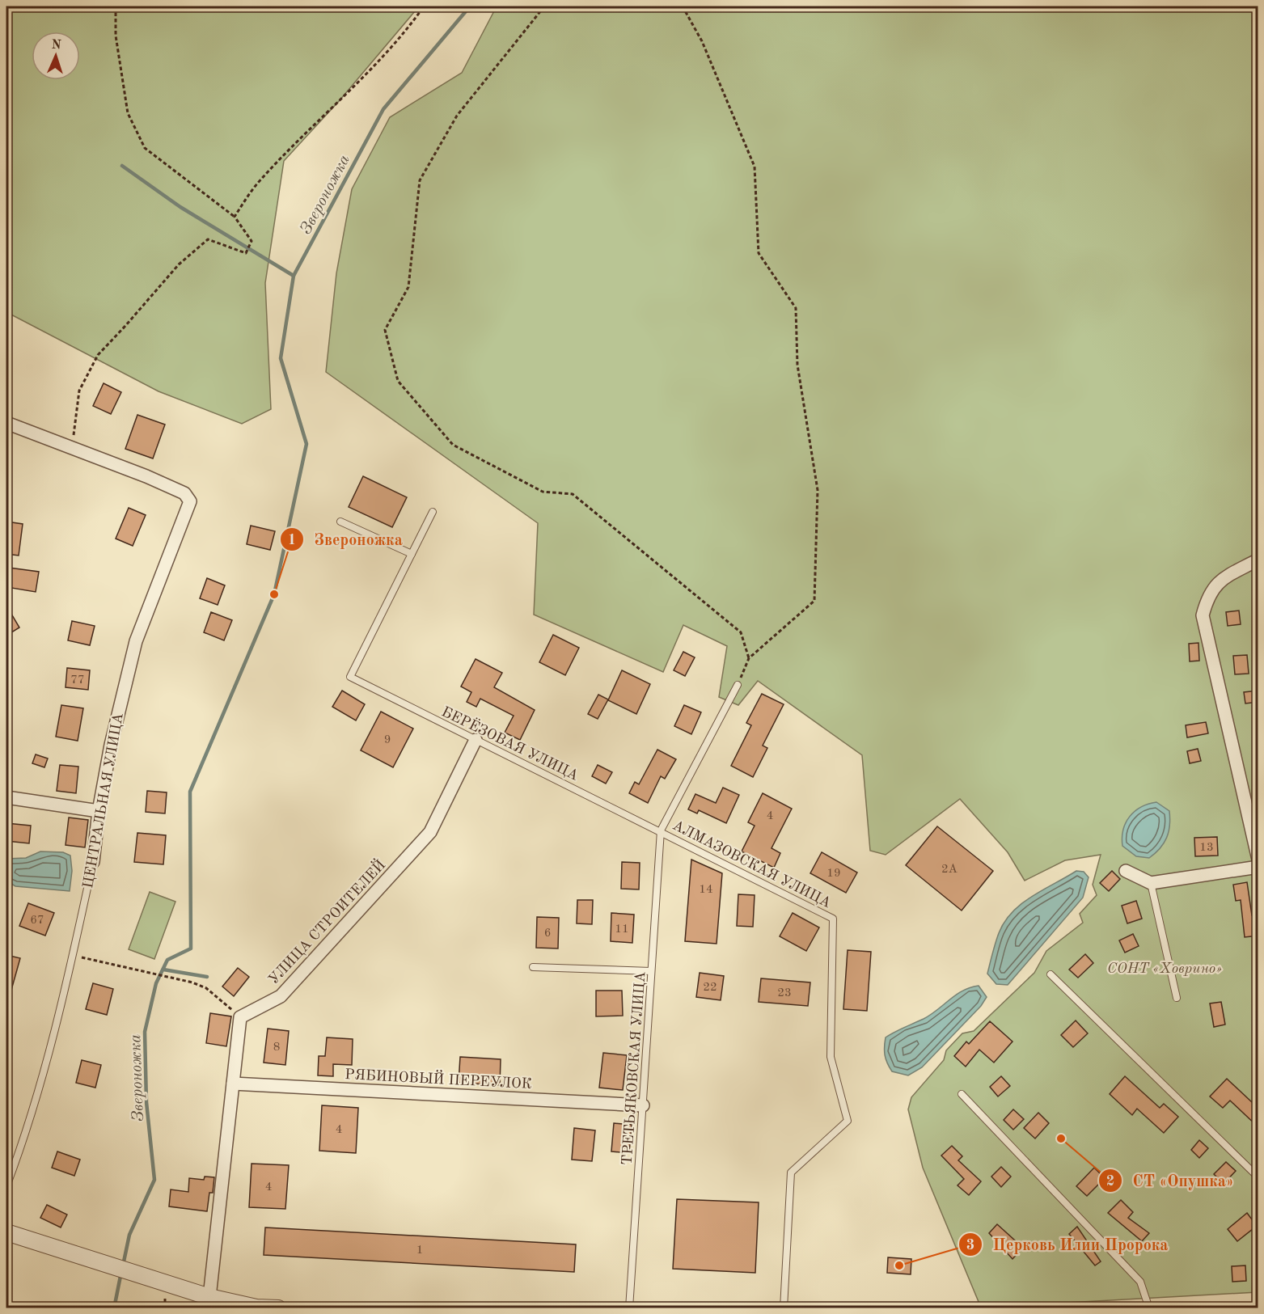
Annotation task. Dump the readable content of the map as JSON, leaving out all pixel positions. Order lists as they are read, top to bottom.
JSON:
{
  "streets": {
    "street": ["ЦЕНТРАЛЬНАЯ УЛИЦА", "УЛИЦА СТРОИТЕЛЕЙ", "РЯБИНОВЫЙ ПЕРЕУЛОК"],
    "lane": ["БЕРЁЗОВАЯ УЛИЦА", "АЛМАЗОВСКАЯ УЛИЦА", "ТРЕТЬЯКОВСКАЯ УЛИЦА"]
  },
  "crossings": [
    ["БЕРЁЗОВАЯ УЛИЦА", "АЛМАЗОВСКАЯ УЛИЦА"],
    ["БЕРЁЗОВАЯ УЛИЦА", "УЛИЦА СТРОИТЕЛЕЙ"],
    ["БЕРЁЗОВАЯ УЛИЦА", "ТРЕТЬЯКОВСКАЯ УЛИЦА"],
    ["АЛМАЗОВСКАЯ УЛИЦА", "ТРЕТЬЯКОВСКАЯ УЛИЦА"],
    ["ТРЕТЬЯКОВСКАЯ УЛИЦА", "РЯБИНОВЫЙ ПЕРЕУЛОК"]
  ],
  "water": ["Звероножка"],
  "parks": ["СОНТ «Ховрино»"],
  "places": ["Звероножка", "СТ «Опушка»", "Церковь Илии Пророка"],
  "house_numbers": [
    "77",
    "9",
    "4",
    "13",
    "2А",
    "19",
    "14",
    "67",
    "11",
    "6",
    "22",
    "23",
    "8",
    "4",
    "4",
    "1"
  ],
  "north": "top"
}
